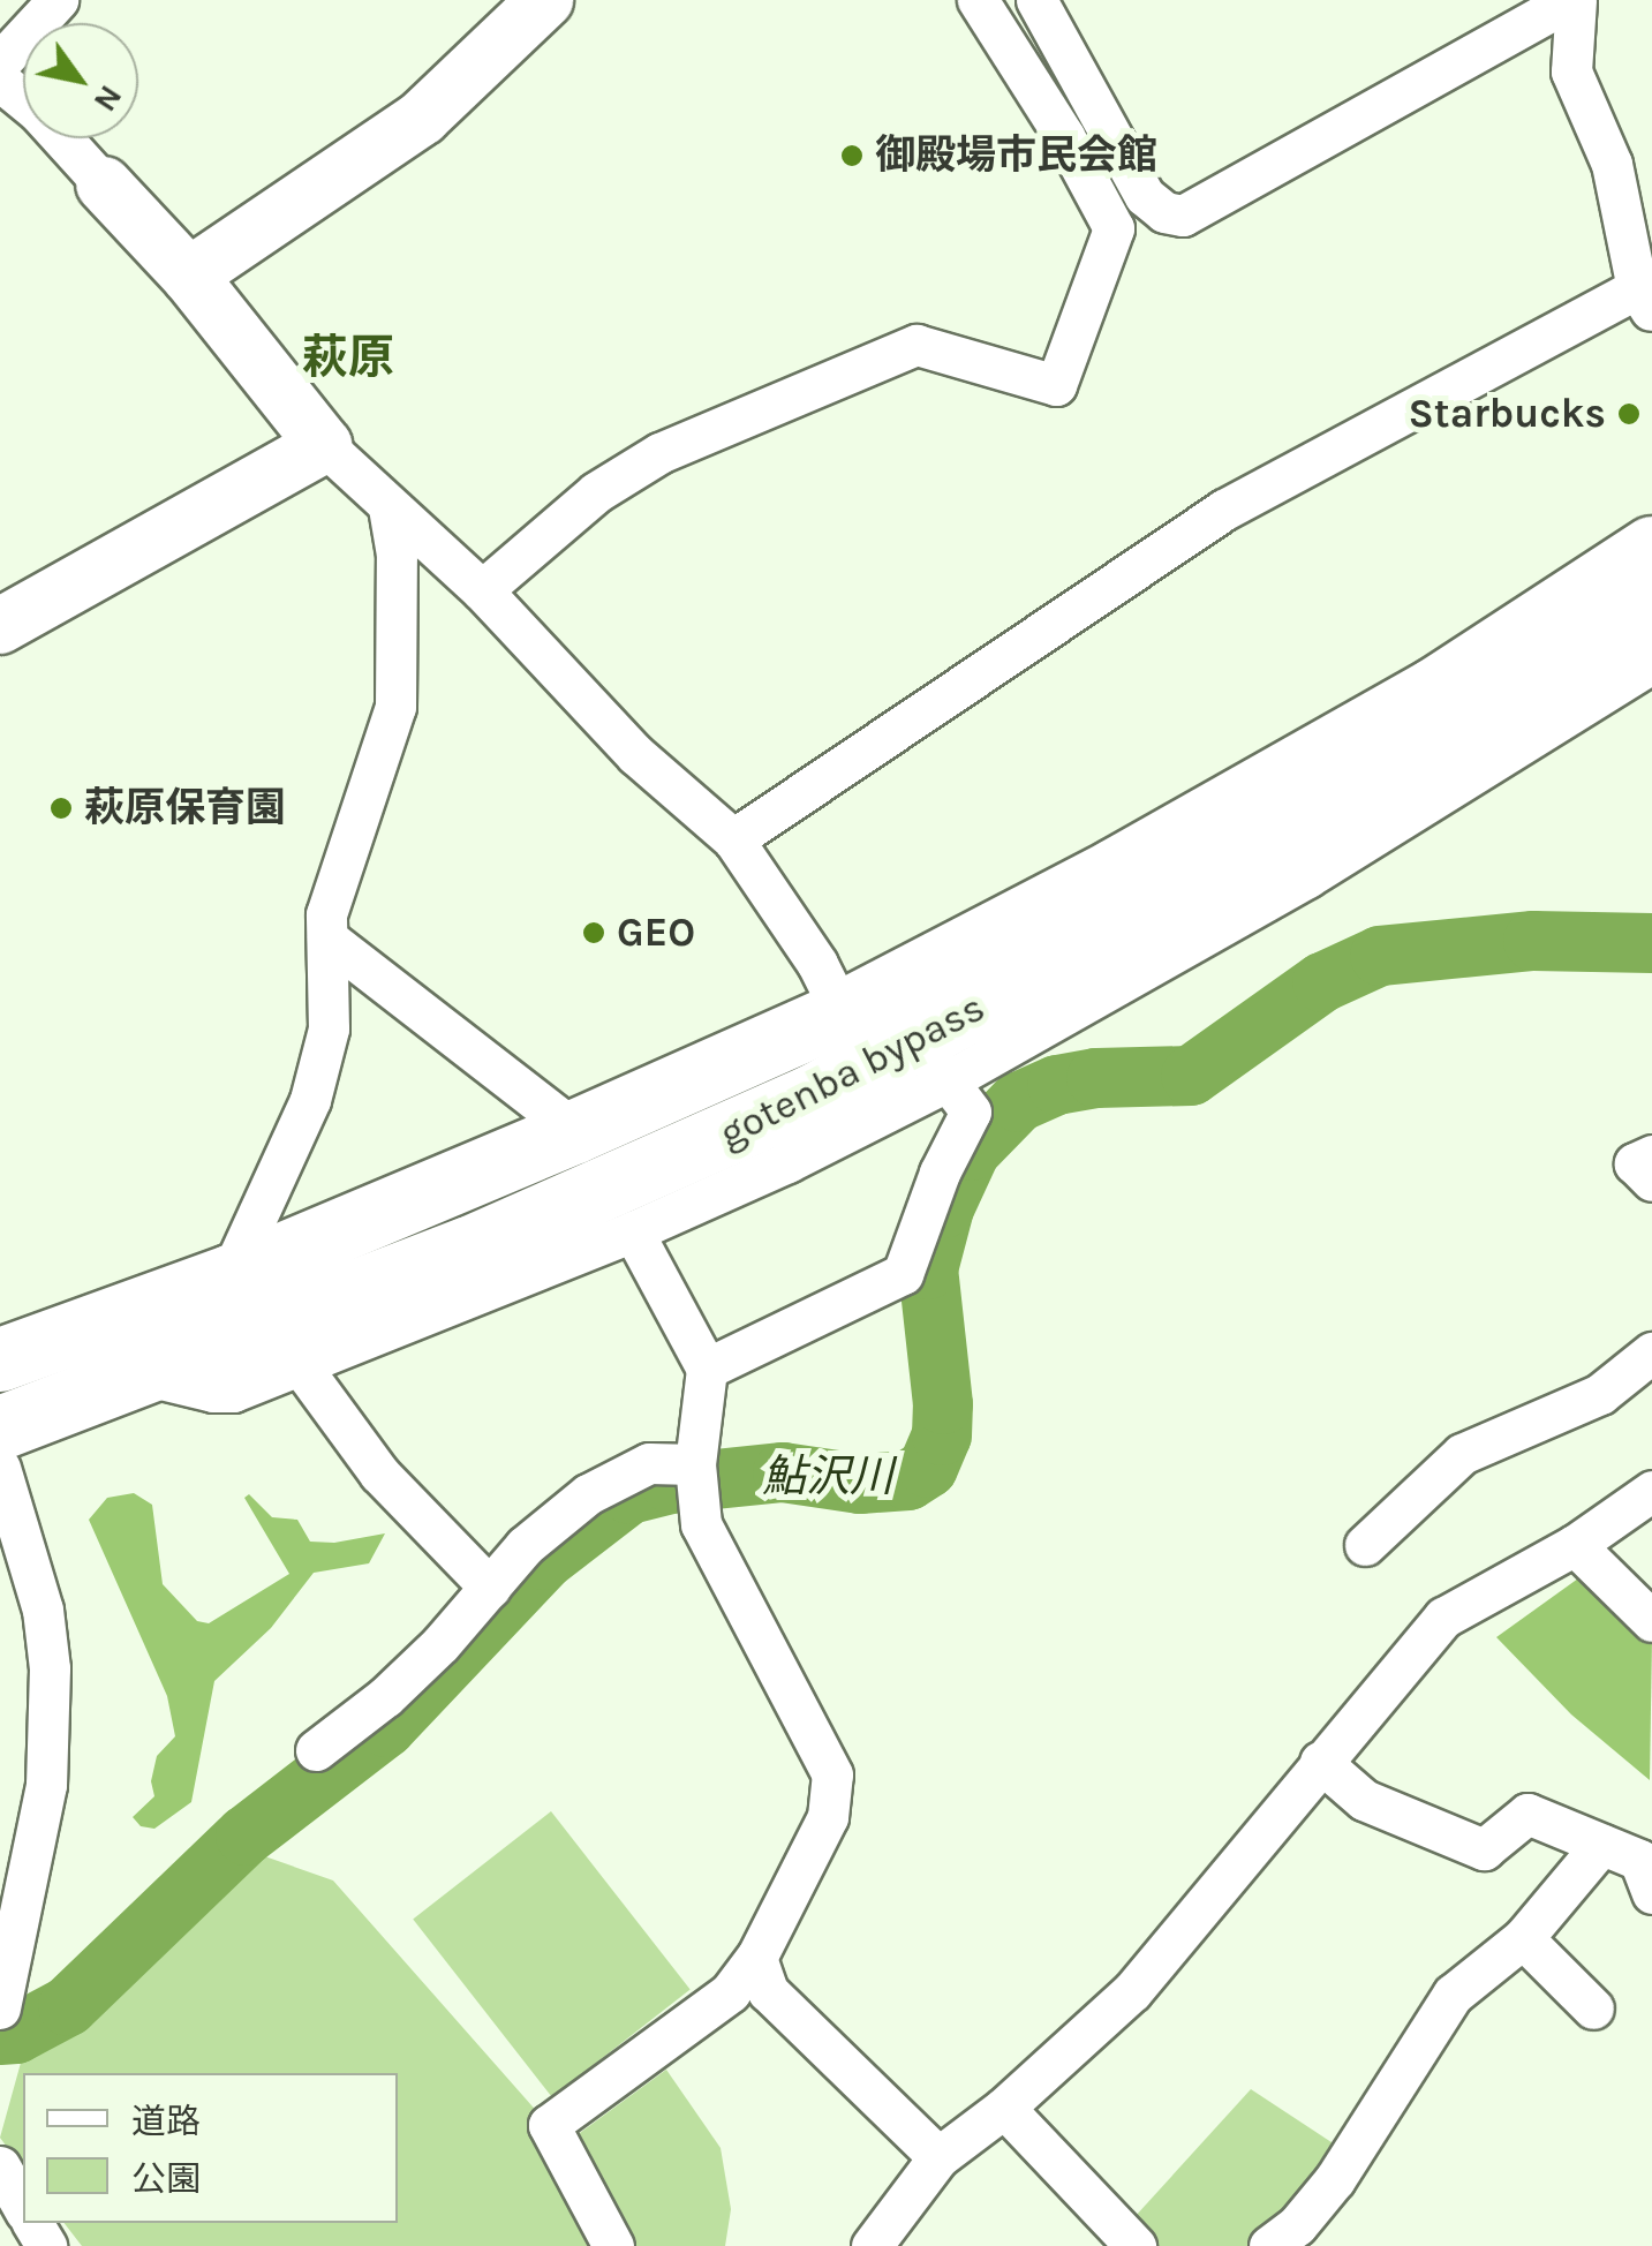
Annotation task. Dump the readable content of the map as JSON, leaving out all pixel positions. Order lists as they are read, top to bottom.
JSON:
{
  "streets": {
    "highway": ["gotenba bypass"]
  },
  "districts": ["萩原"],
  "water": ["鮎沢川"],
  "places": [
    "御殿場市民会館",
    "Starbucks",
    "萩原保育園",
    "GEO"
  ],
  "legend": ["道路", "公園"],
  "north": "bottom right"
}
